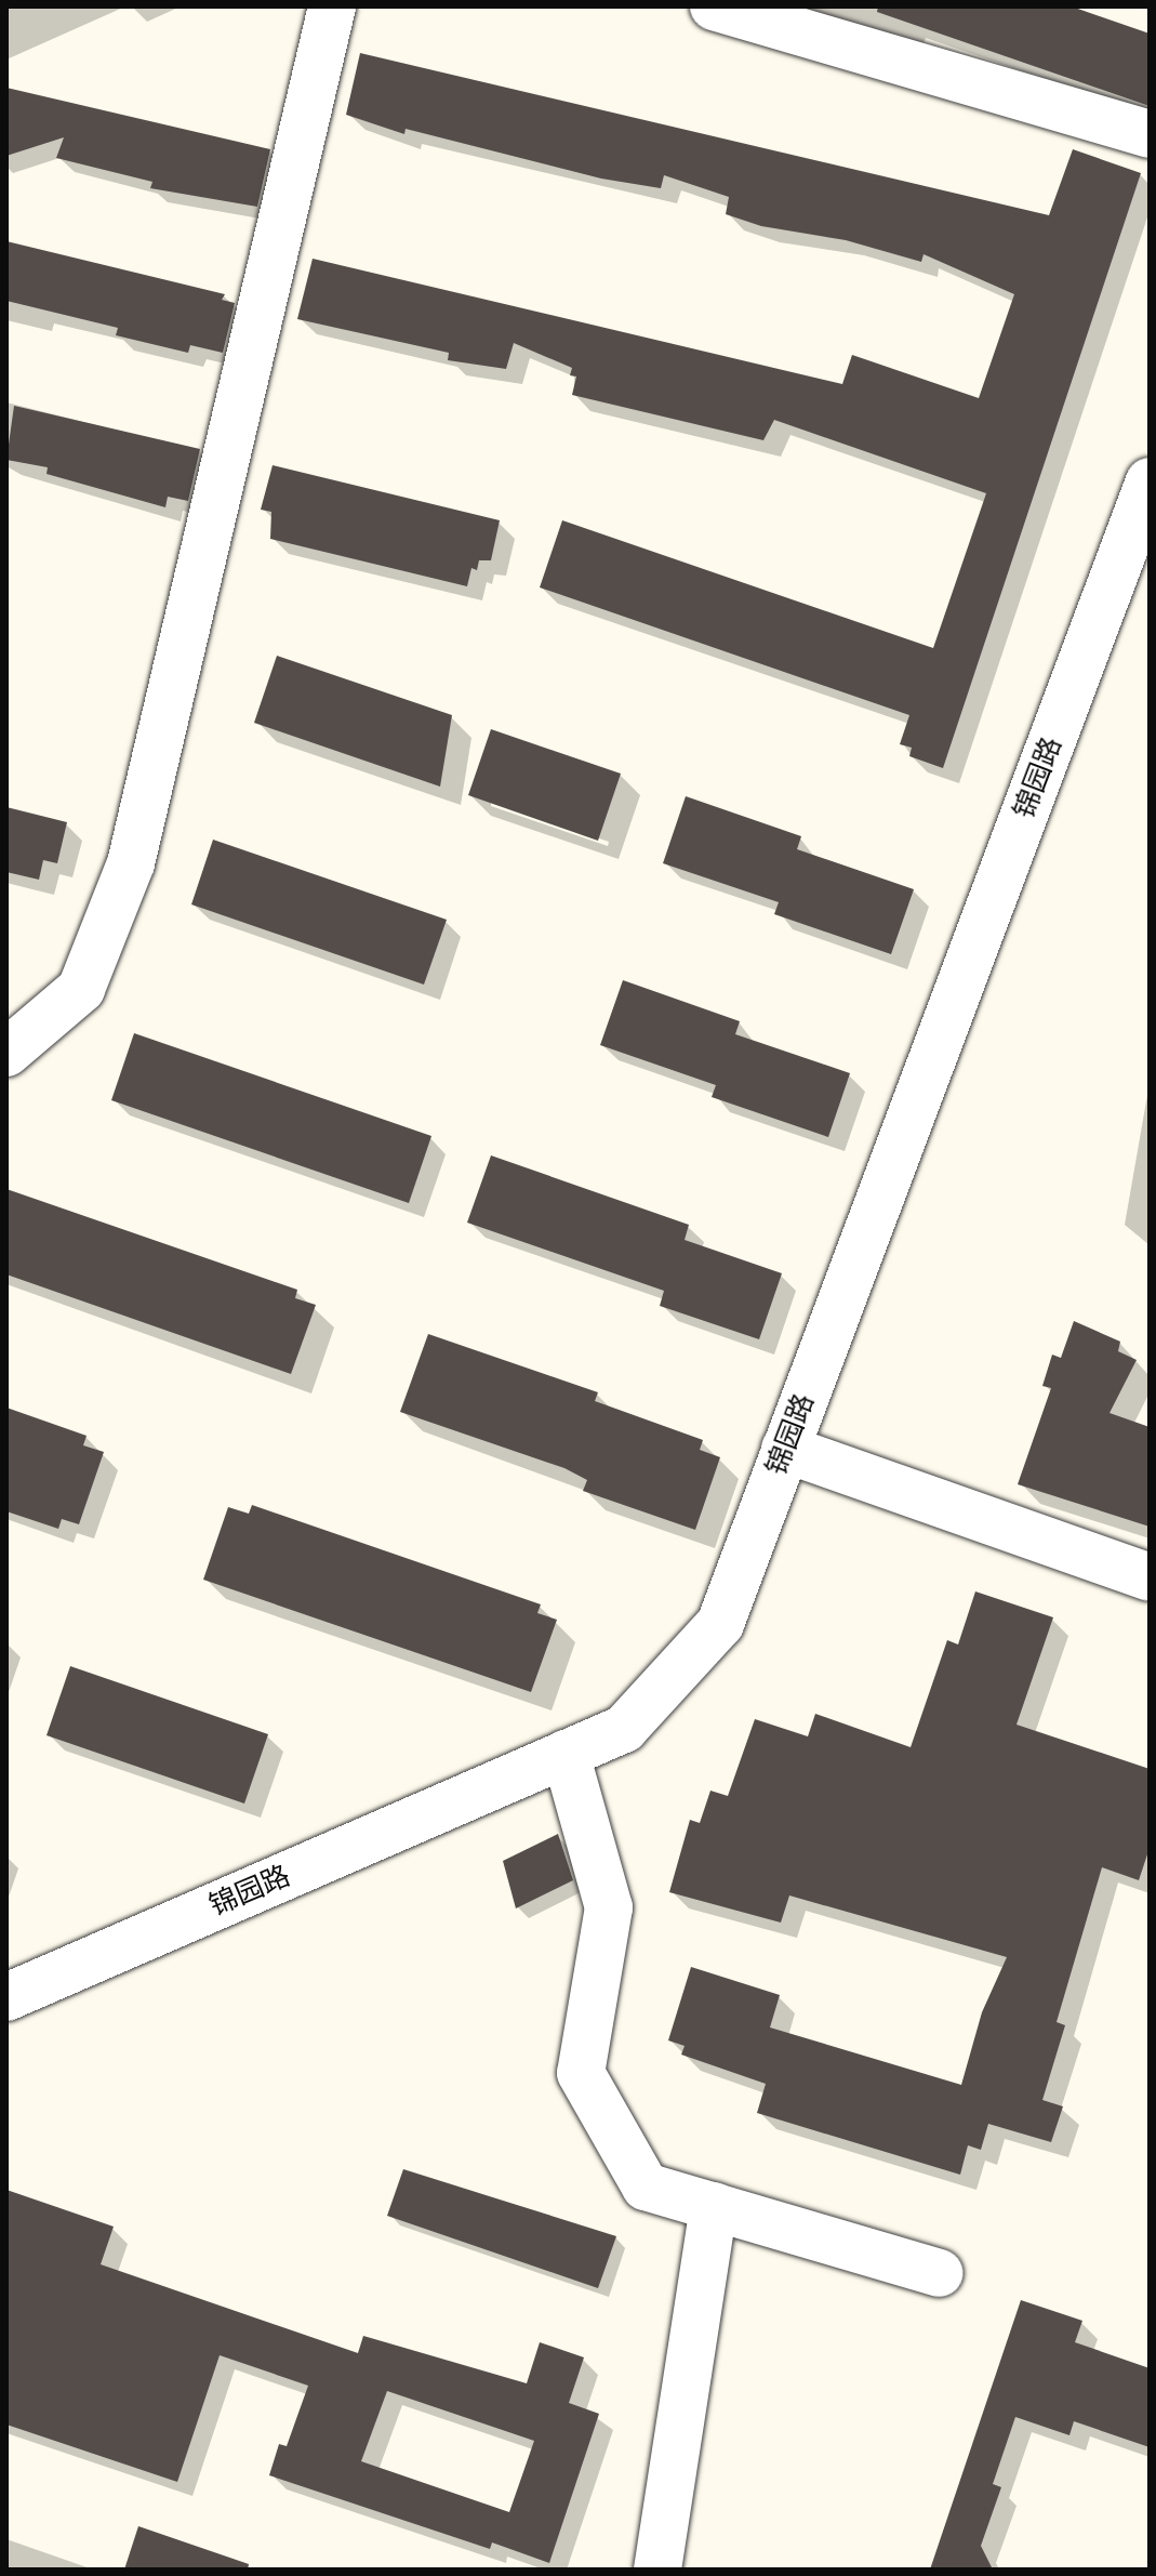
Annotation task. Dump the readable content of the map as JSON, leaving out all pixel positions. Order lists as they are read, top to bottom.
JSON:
{
  "streets": {
    "street": ["锦园路"]
  }
}
